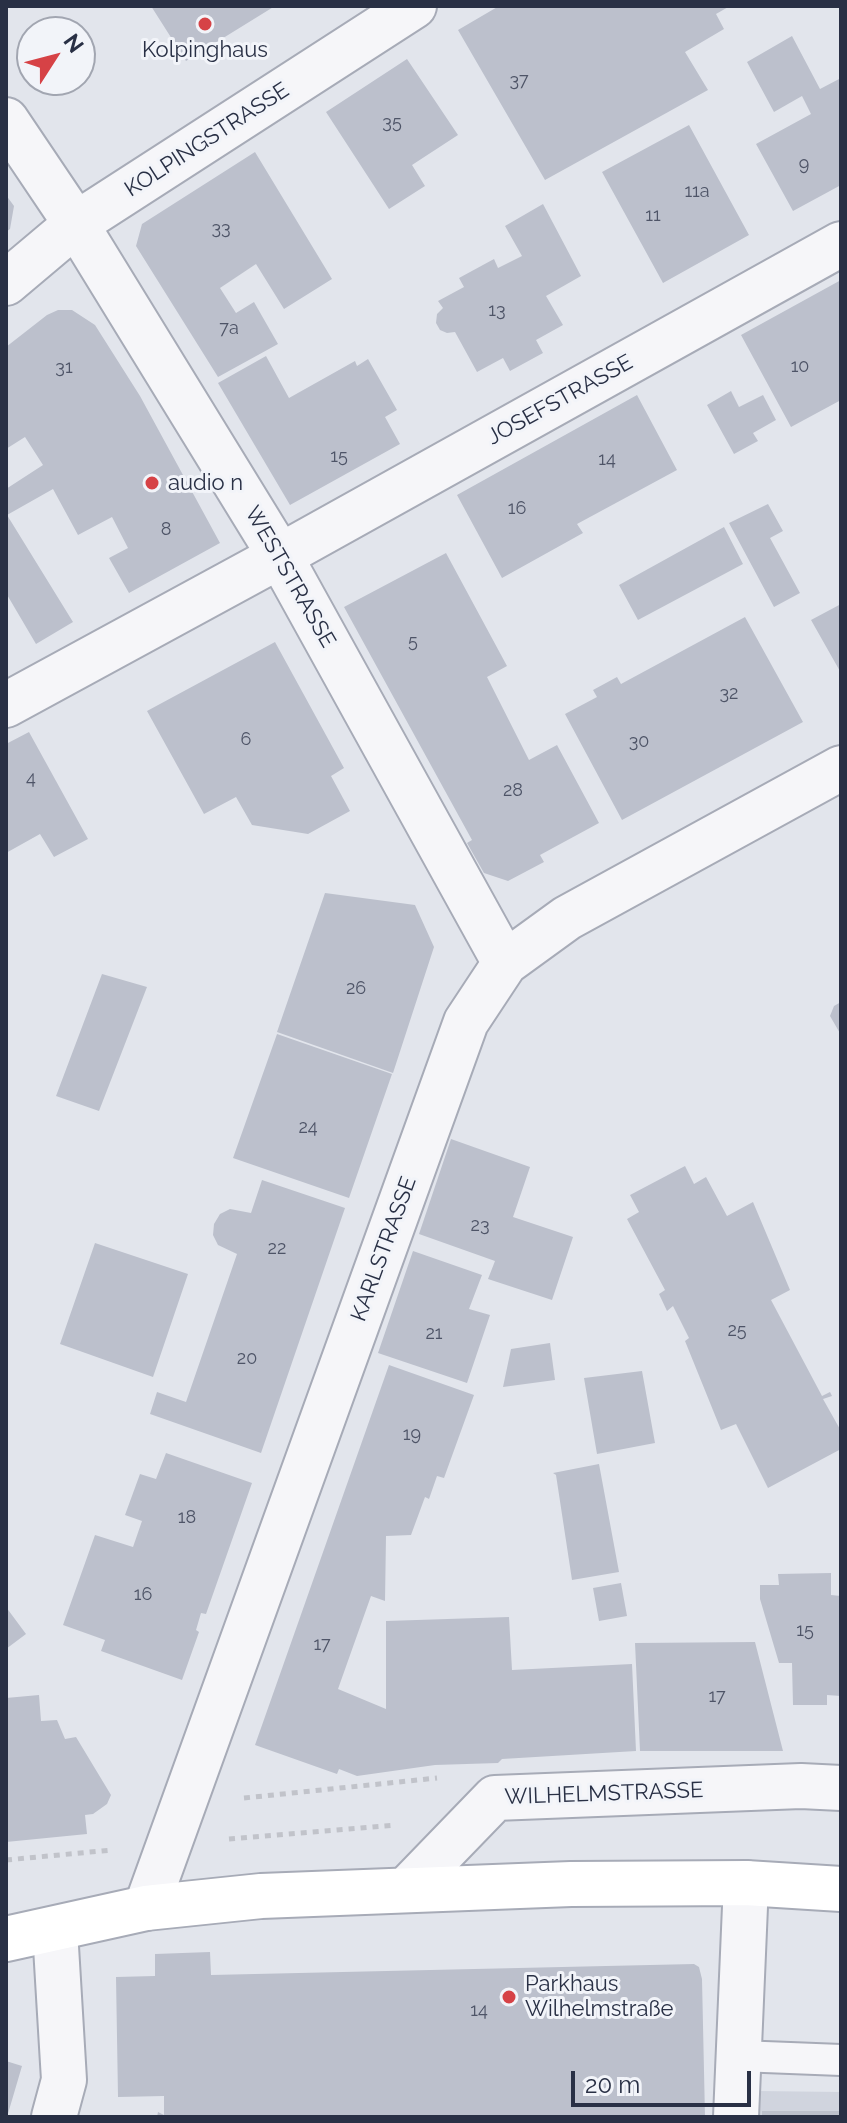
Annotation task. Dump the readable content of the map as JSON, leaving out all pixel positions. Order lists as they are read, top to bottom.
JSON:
{
  "streets": {
    "street": [
      "KOLPINGSTRASSE",
      "JOSEFSTRASSE",
      "WESTSTRASSE",
      "KARLSTRASSE",
      "WILHELMSTRASSE"
    ]
  },
  "crossings": [
    ["KOLPINGSTRASSE", "WESTSTRASSE"],
    ["JOSEFSTRASSE", "WESTSTRASSE"],
    ["WESTSTRASSE", "KARLSTRASSE"]
  ],
  "places": ["Kolpinghaus", "audio n", "Parkhaus Wilhelmstraße"],
  "house_numbers": [
    "37",
    "35",
    "9",
    "11a",
    "11",
    "33",
    "13",
    "7a",
    "10",
    "31",
    "15",
    "14",
    "16",
    "8",
    "5",
    "32",
    "6",
    "30",
    "4",
    "28",
    "26",
    "24",
    "23",
    "22",
    "25",
    "21",
    "20",
    "19",
    "18",
    "16",
    "15",
    "17",
    "17",
    "14"
  ],
  "scale_bar": "20 m",
  "north": "top right"
}
